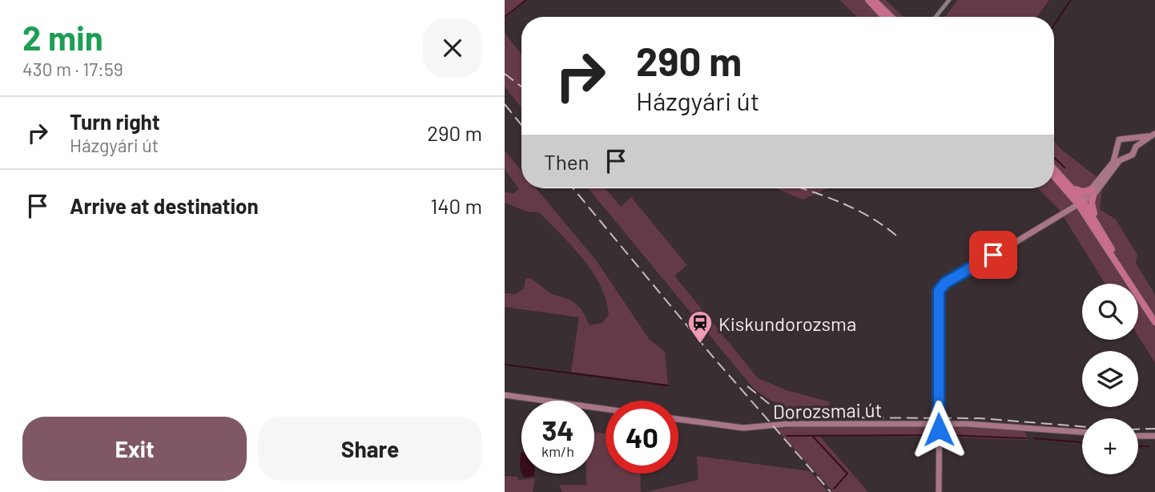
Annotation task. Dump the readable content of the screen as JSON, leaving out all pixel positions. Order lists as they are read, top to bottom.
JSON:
{
  "streets": {
    "street": ["Dorozsmai út"]
  },
  "places": {
    "station": ["Kiskundorozsma"]
  },
  "page": {
    "heading": ["2 min", "430 m · 17:59"],
    "turn": ["290 m", "Házgyári út"],
    "list": [
      {
        "name": "Turn right",
        "note": "Házgyári út",
        "value": "290 m"
      },
      {
        "name": "Arrive at destination",
        "value": "140 m"
      }
    ],
    "then": "Then",
    "map_buttons": "+",
    "speed": "34 km/h",
    "limit": "40",
    "buttons": ["Exit", "Share"]
  }
}
